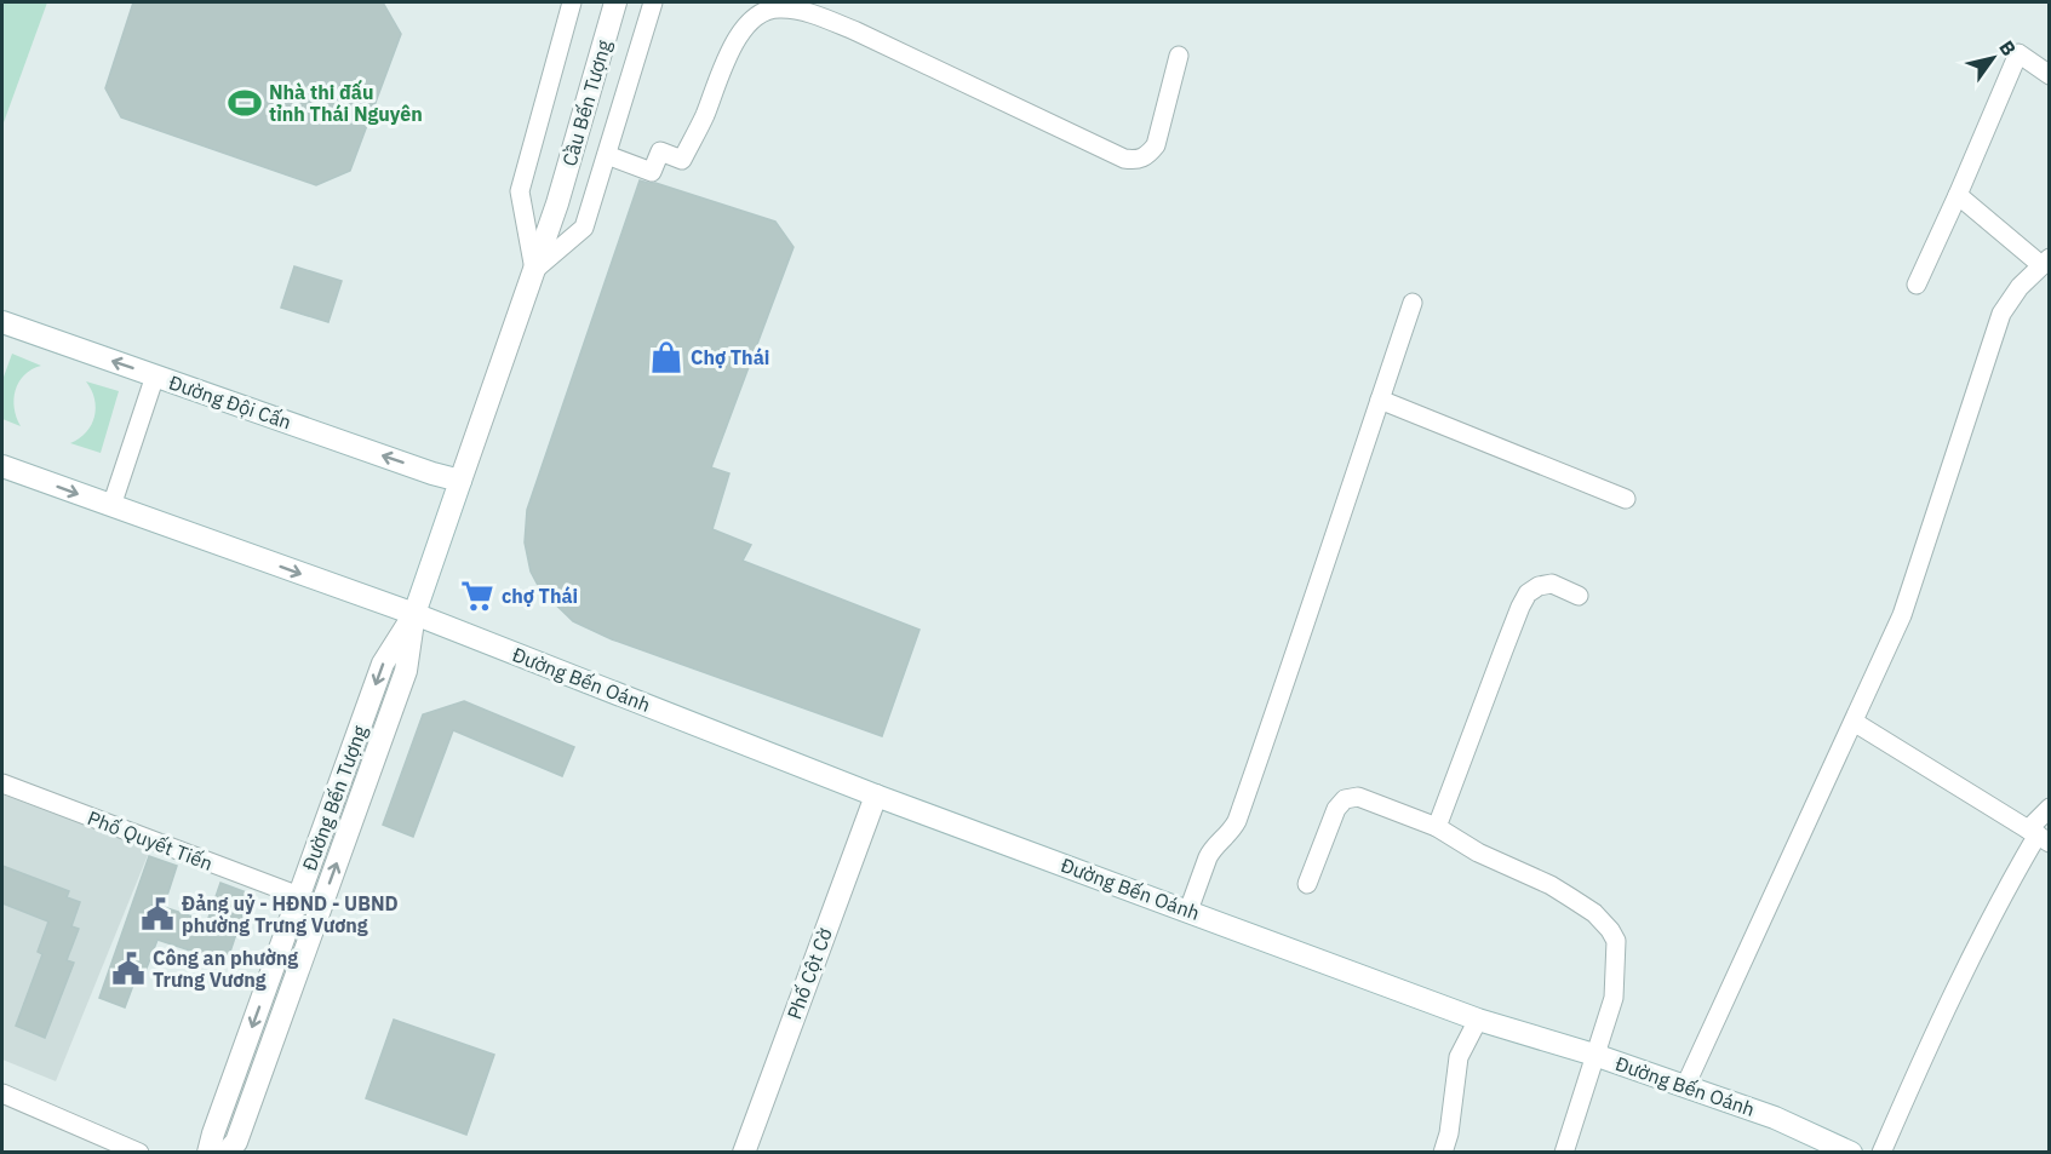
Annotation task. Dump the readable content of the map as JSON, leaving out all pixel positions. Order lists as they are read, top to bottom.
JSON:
{
  "streets": {
    "main road": [
      "Cầu Bến Tượng",
      "Đường Đội Cấn",
      "Đường Bến Oánh",
      "Đường Bến Tượng",
      "Phố Cột Cờ"
    ],
    "street": ["Phố Quyết Tiến"]
  },
  "crossings": [
    ["Cầu Bến Tượng", "Đường Bến Tượng"],
    ["Đường Đội Cấn", "Đường Bến Tượng"],
    ["Đường Bến Oánh", "Đường Bến Tượng"],
    ["Đường Bến Oánh", "Phố Cột Cờ"],
    ["Đường Bến Tượng", "Phố Quyết Tiến"]
  ],
  "places": {
    "sports": ["Nhà thi đấu tỉnh Thái Nguyên"],
    "shop": ["Chợ Thái"],
    "supermarket": ["chợ Thái"],
    "public building": ["Đảng uỷ - HĐND - UBND phường Trưng Vương", "Công an phường Trưng Vương"]
  },
  "north": "top right"
}
